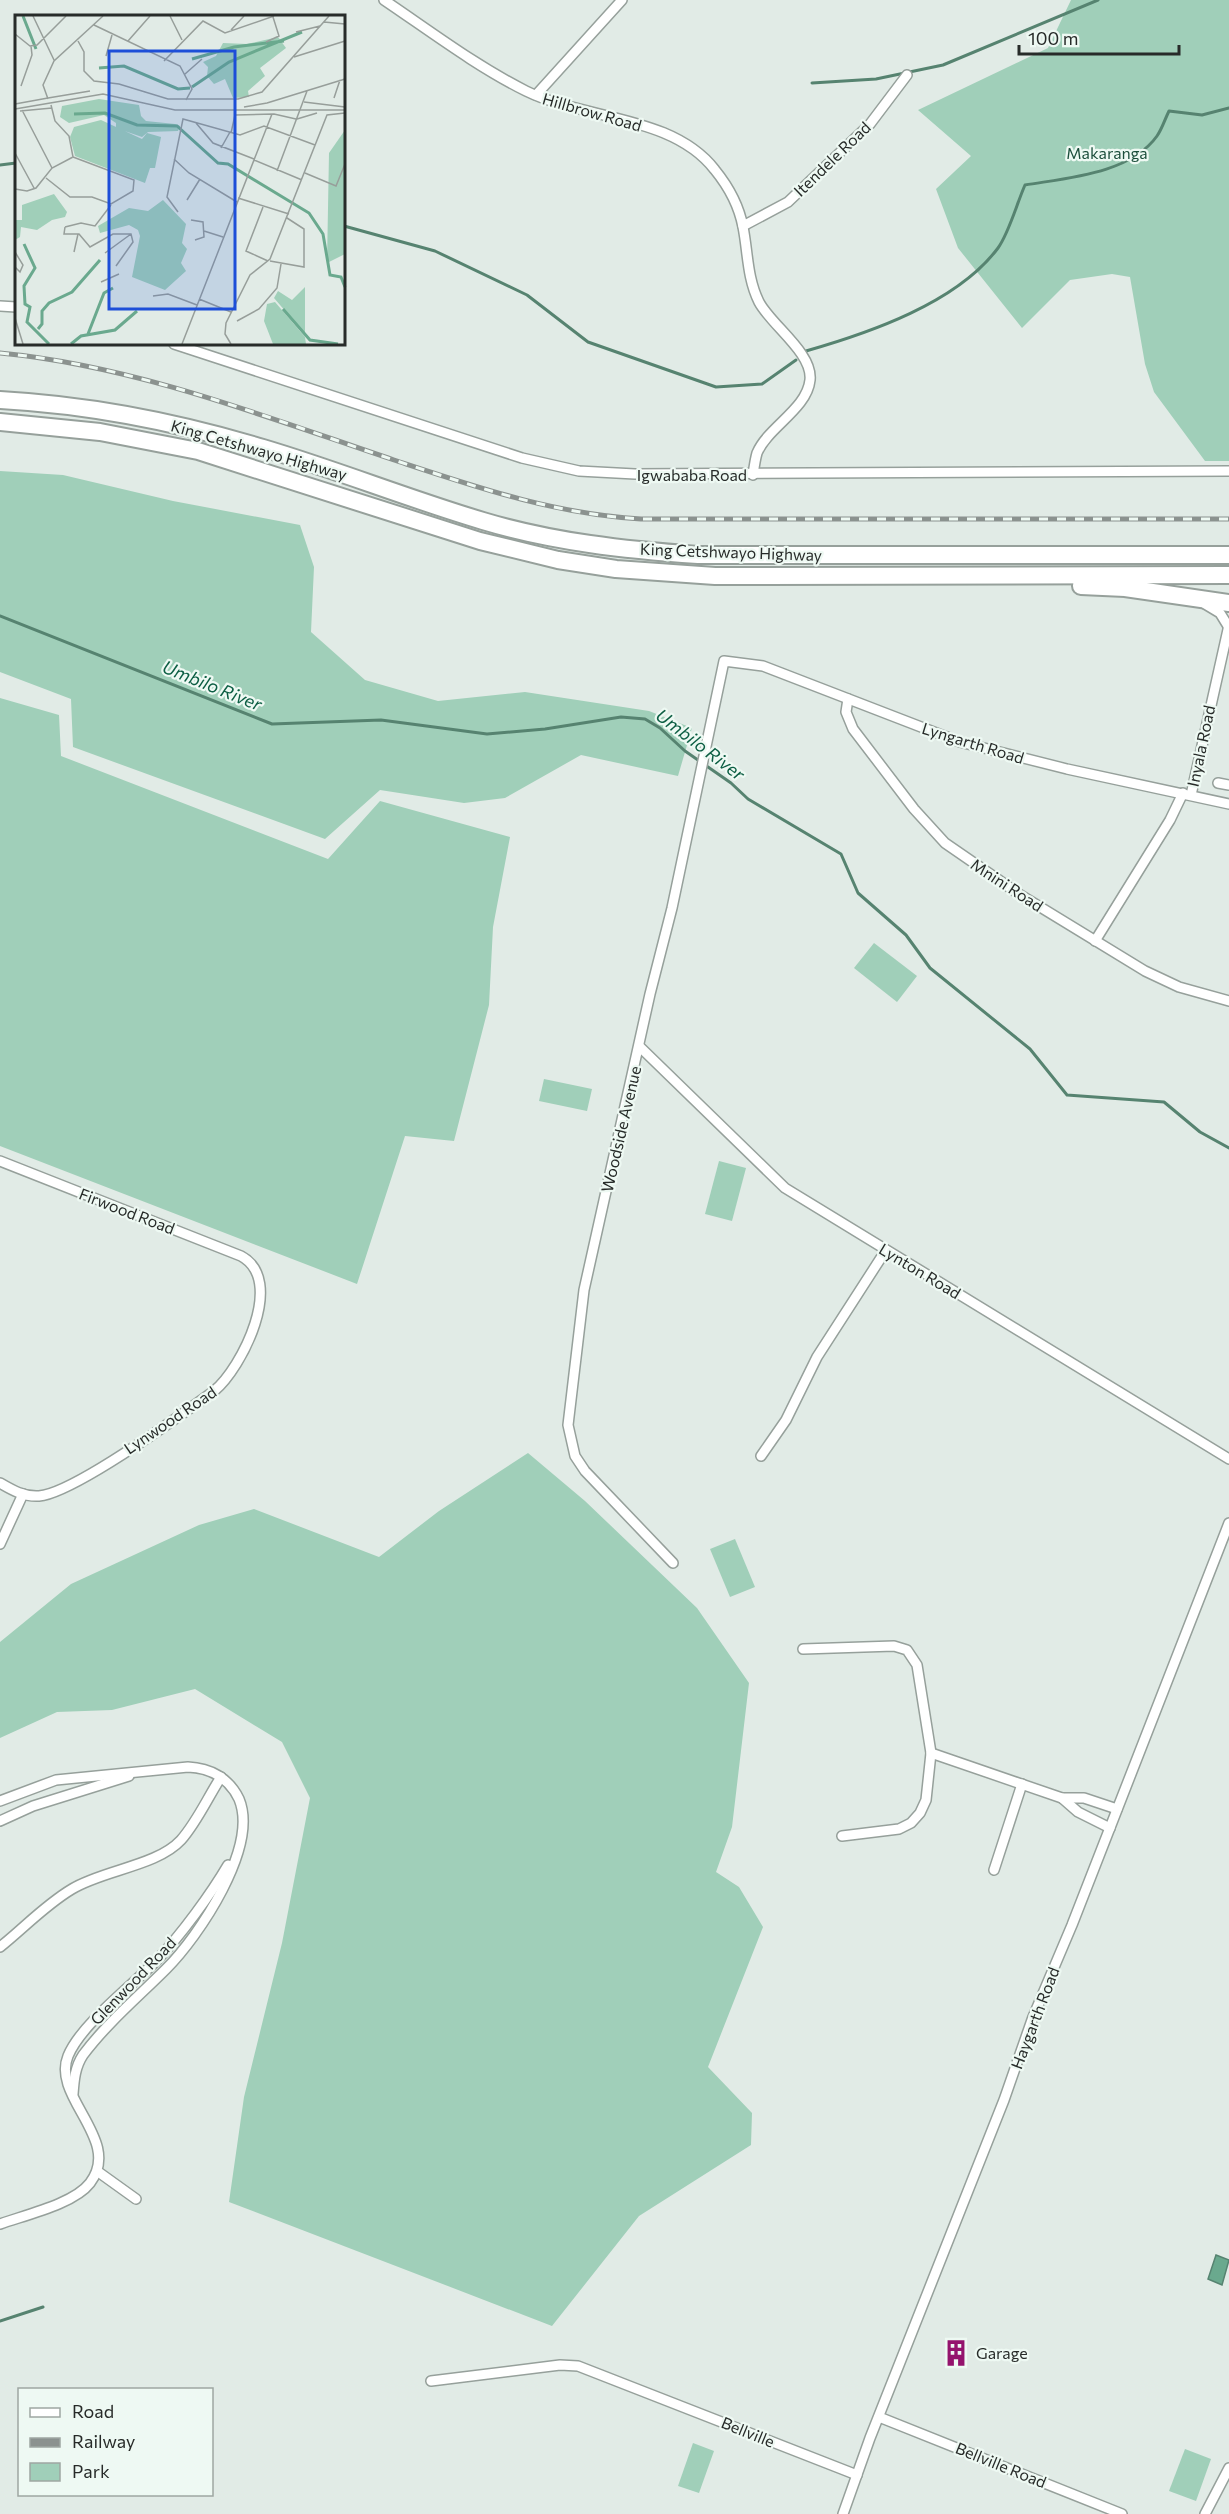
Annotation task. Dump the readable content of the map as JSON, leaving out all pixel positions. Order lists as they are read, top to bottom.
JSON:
{
  "streets": {
    "highway": ["King Cetshwayo Highway"],
    "street": [
      "Hillbrow Road",
      "Itendele Road",
      "Igwababa Road",
      "Lyngarth Road",
      "Inyala Road",
      "Mnini Road",
      "Woodside Avenue",
      "Firwood Road",
      "Lynton Road",
      "Lynwood Road",
      "Glenwood Road",
      "Haygarth Road",
      "Bellville",
      "Bellville Road"
    ]
  },
  "crossings": [
    ["Hillbrow Road", "Itendele Road"],
    ["Hillbrow Road", "Igwababa Road"],
    ["Lyngarth Road", "Inyala Road"],
    ["Lyngarth Road", "Mnini Road"],
    ["Lyngarth Road", "Woodside Avenue"],
    ["Inyala Road", "Mnini Road"],
    ["Woodside Avenue", "Lynton Road"],
    ["Firwood Road", "Lynwood Road"],
    ["Haygarth Road", "Bellville"],
    ["Haygarth Road", "Bellville Road"]
  ],
  "water": ["Umbilo River"],
  "parks": ["Makaranga"],
  "places": {
    "building": ["Garage"]
  },
  "legend": ["Road", "Railway", "Park"],
  "scale_bar": "100 m"
}
